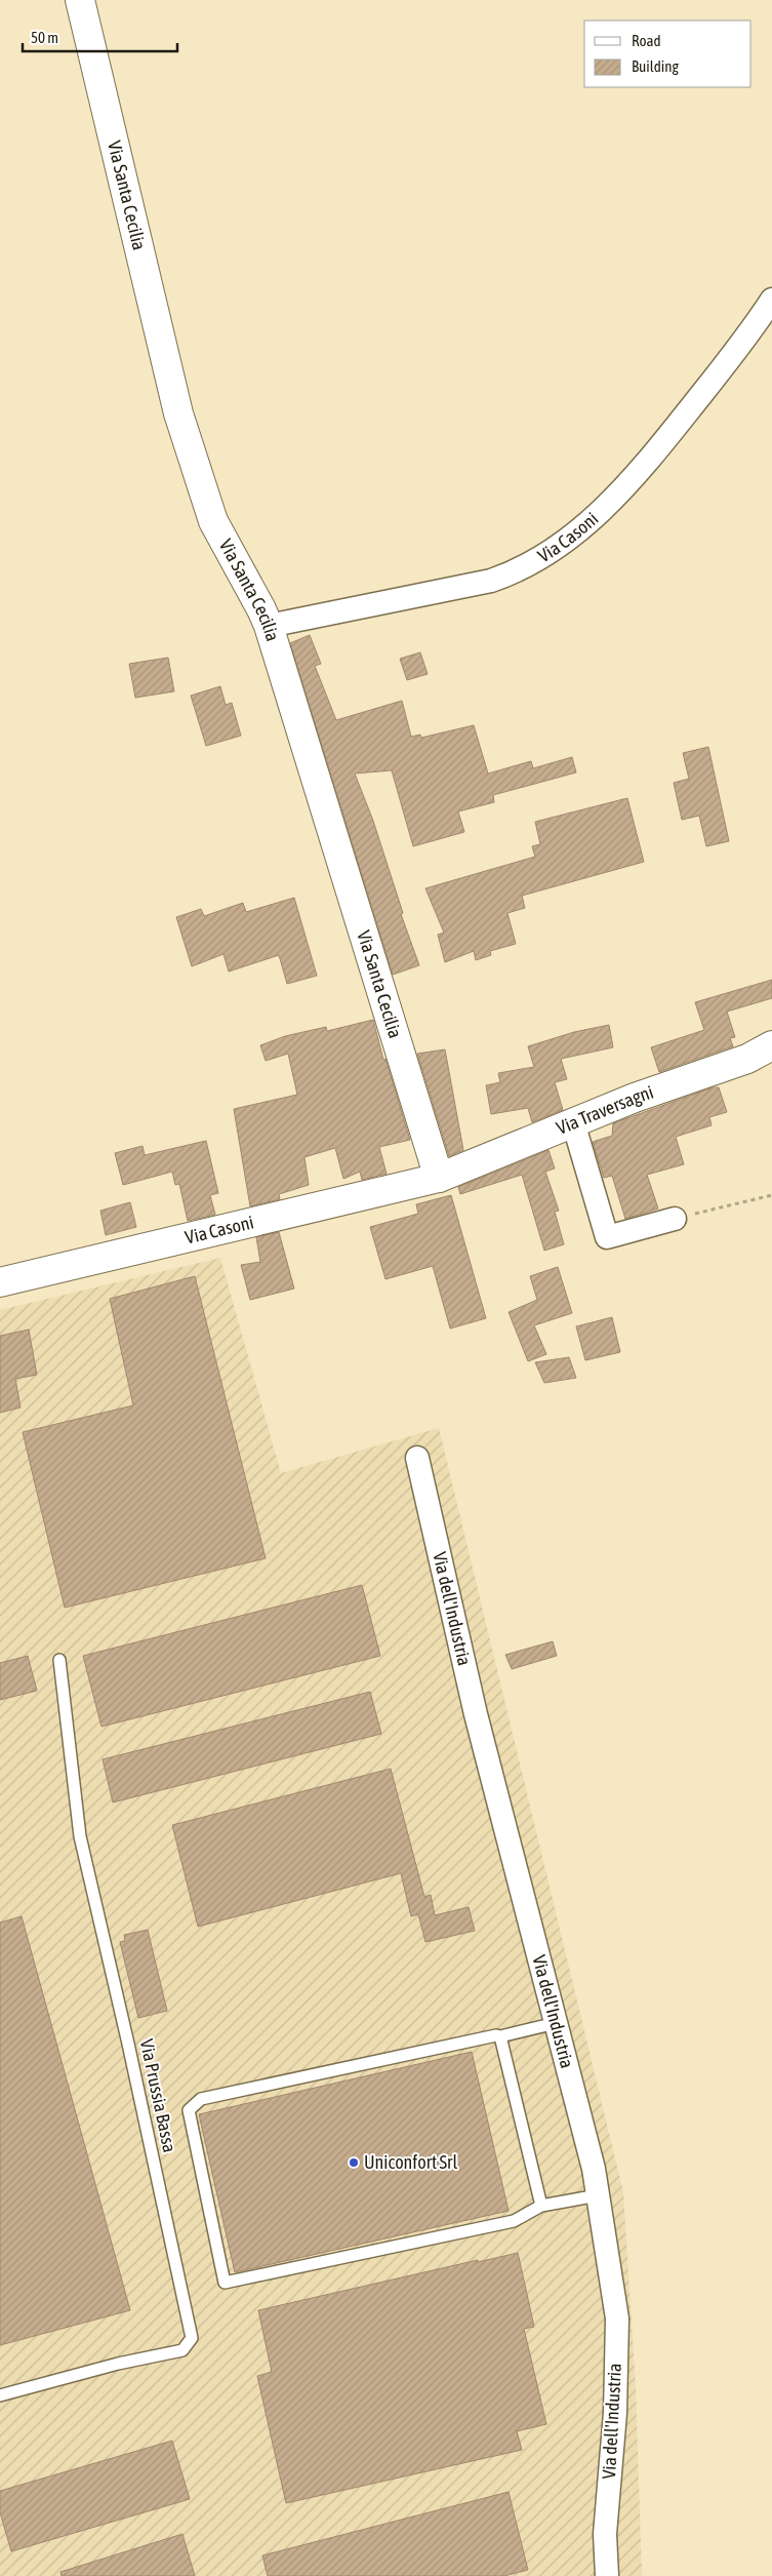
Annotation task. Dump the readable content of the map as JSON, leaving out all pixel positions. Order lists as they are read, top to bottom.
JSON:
{
  "streets": {
    "street": [
      "Via Santa Cecilia",
      "Via Casoni",
      "Via Traversagni",
      "Via dell'Industria"
    ],
    "lane": ["Via Prussia Bassa"]
  },
  "crossings": [
    ["Via Santa Cecilia", "Via Casoni"],
    ["Via Santa Cecilia", "Via Traversagni"],
    ["Via Casoni", "Via Traversagni"]
  ],
  "places": ["Uniconfort Srl"],
  "legend": ["Road", "Building"],
  "scale_bar": "50 m"
}
